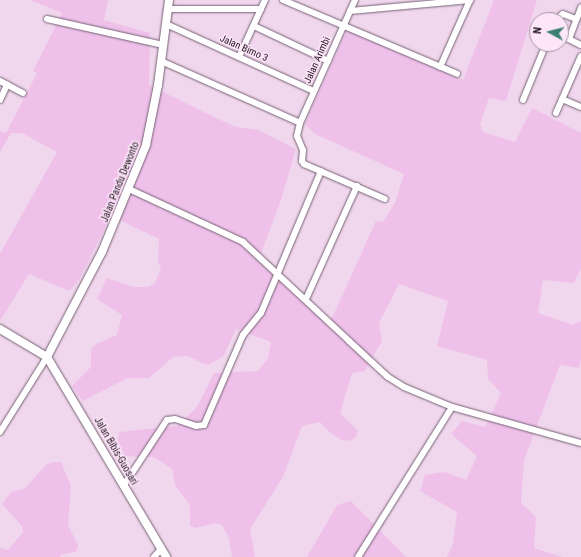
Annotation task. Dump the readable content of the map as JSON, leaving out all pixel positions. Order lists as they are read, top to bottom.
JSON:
{
  "streets": {
    "street": [
      "Jalan Bimo 3",
      "Jalan Arimbi",
      "Jalan Pandu Dewonto",
      "Jalan Bibis-Guosari"
    ]
  },
  "crossings": [
    ["Jalan Bimo 3", "Jalan Arimbi"],
    ["Jalan Bimo 3", "Jalan Pandu Dewonto"],
    ["Jalan Pandu Dewonto", "Jalan Bibis-Guosari"]
  ],
  "north": "left"
}
